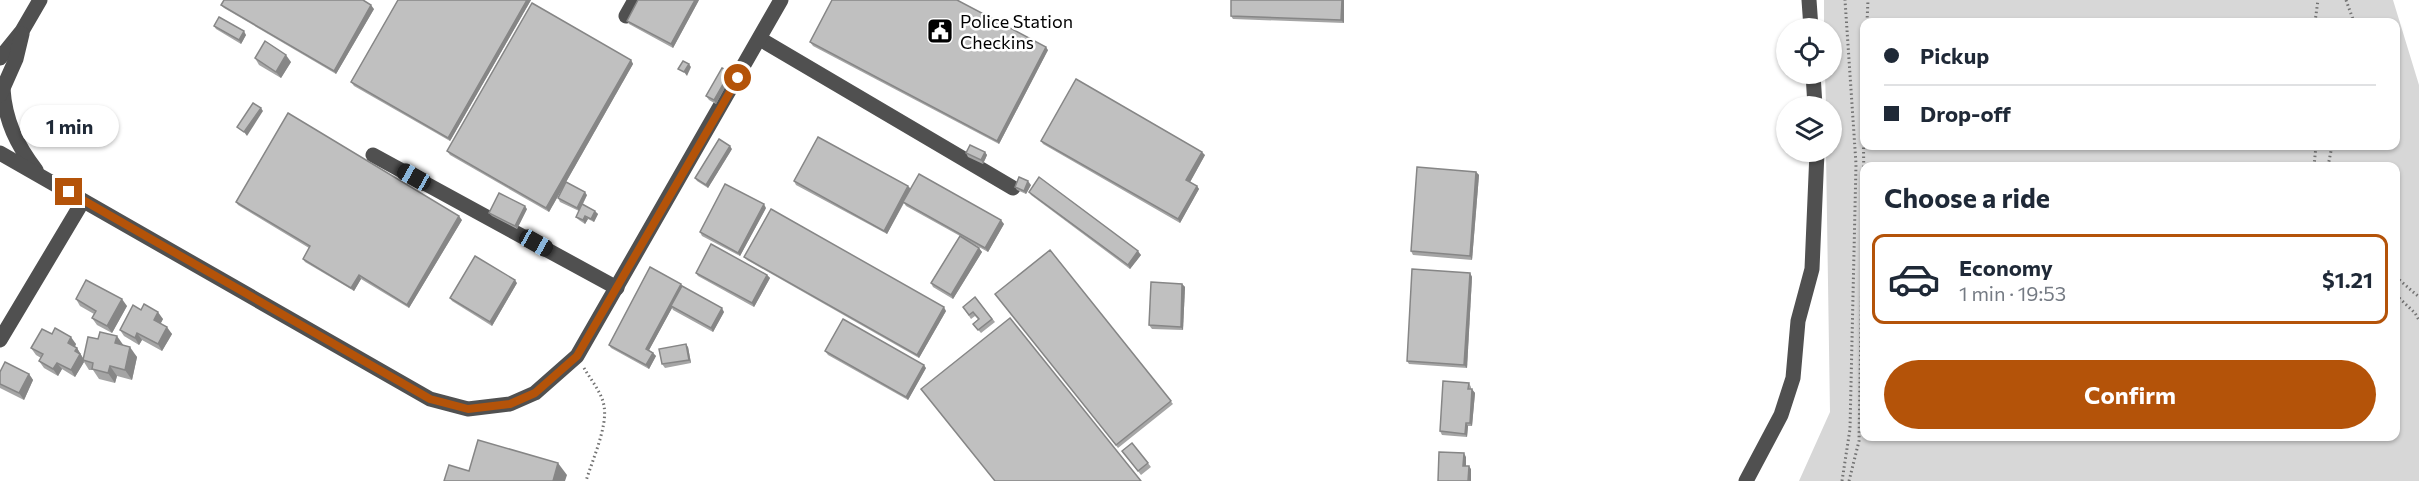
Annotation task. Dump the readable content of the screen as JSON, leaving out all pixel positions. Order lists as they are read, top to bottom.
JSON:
{
  "places": {
    "public building": ["Police Station Checkins"]
  },
  "page": {
    "banner": ["Pickup", "Drop-off"],
    "bubble": "1 min",
    "heading": "Choose a ride",
    "list": [
      {
        "name": "Economy",
        "note": "1 min · 19:53",
        "value": "$1.21"
      }
    ],
    "buttons": "Confirm"
  }
}
